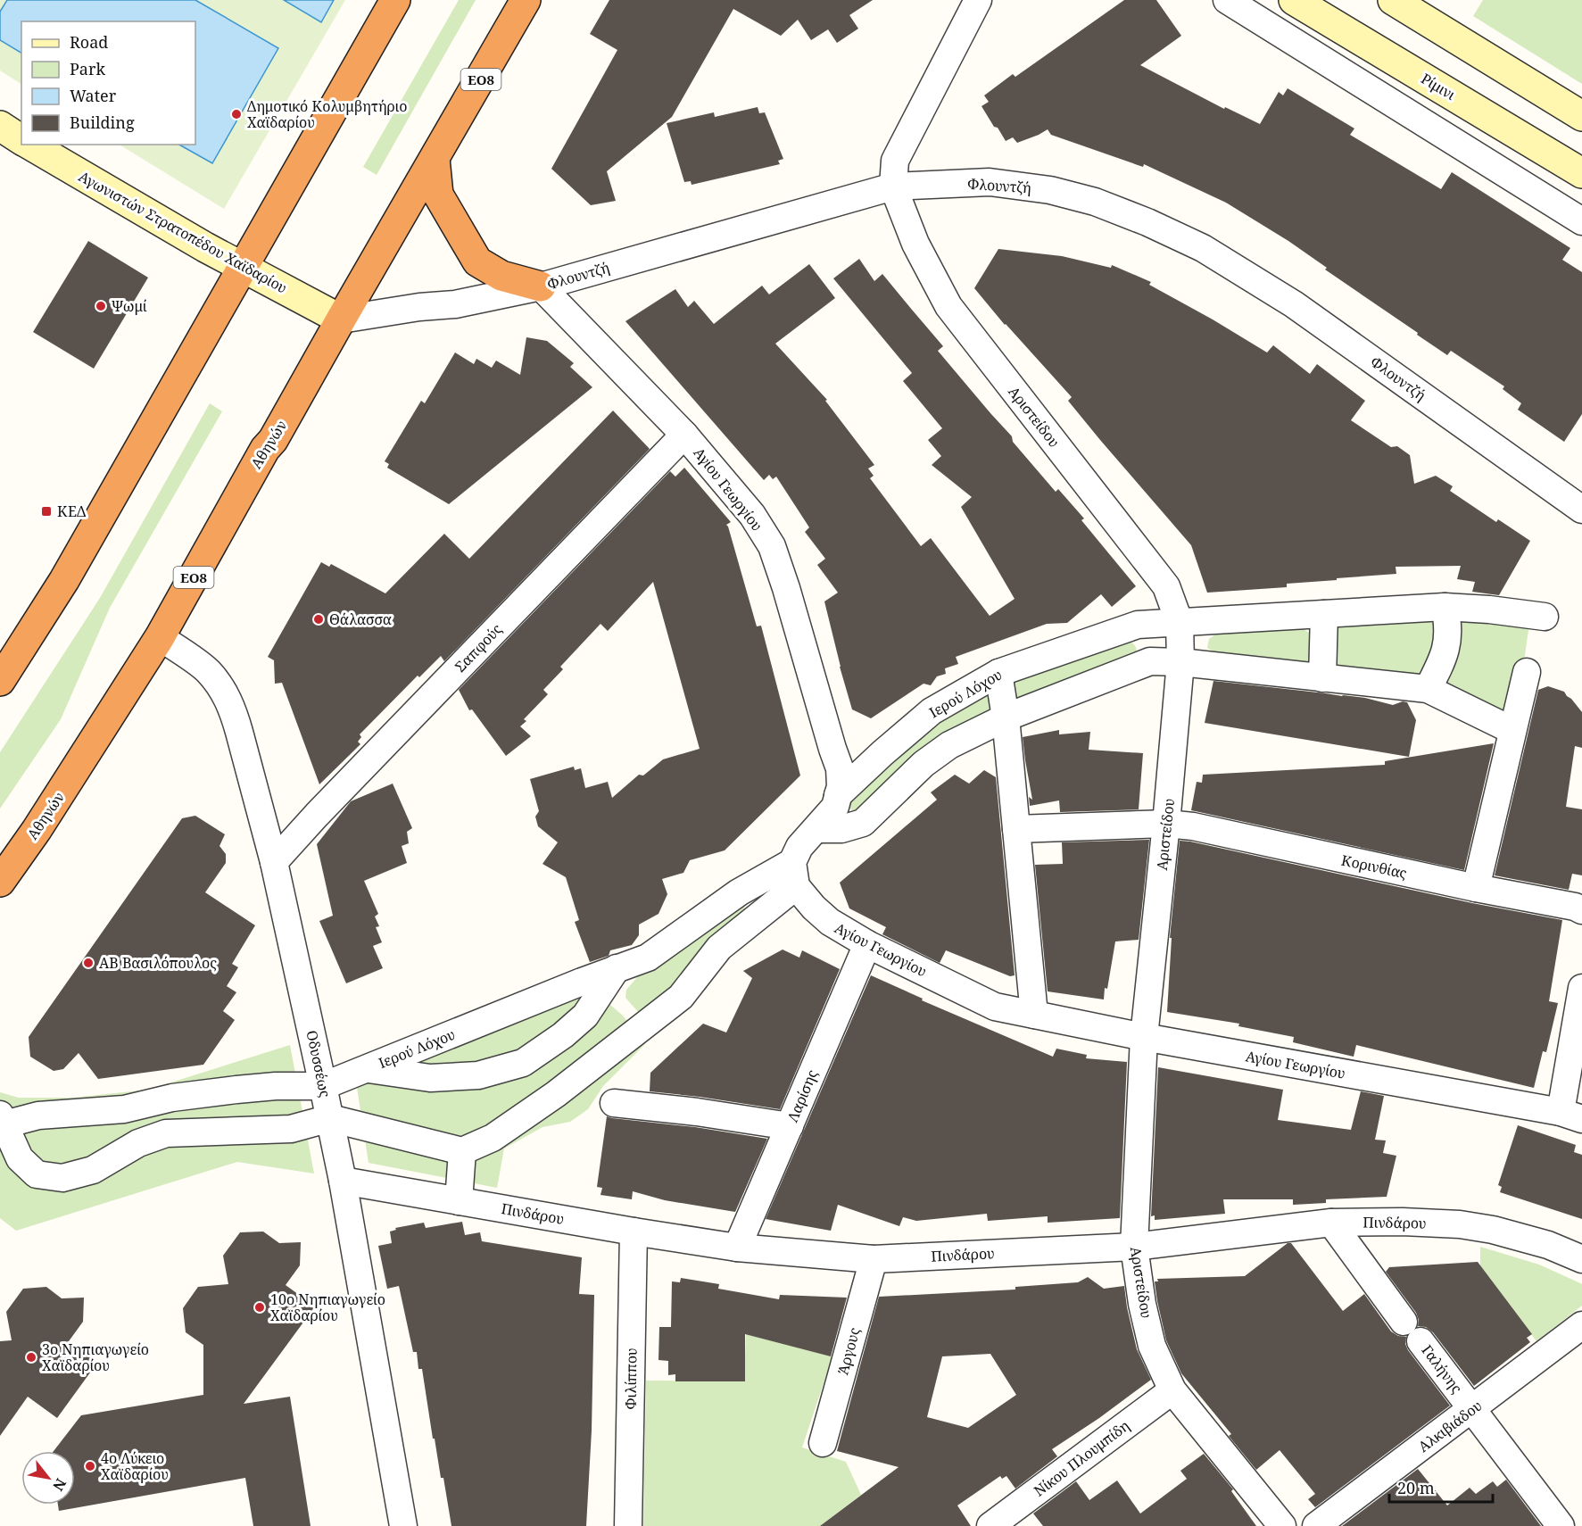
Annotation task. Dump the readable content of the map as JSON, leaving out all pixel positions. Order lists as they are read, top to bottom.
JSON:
{
  "streets": {
    "highway": ["ΕΟ8", "Αθηνών"],
    "street": [
      "Ρίμινι",
      "Φλουντζή",
      "Αγωνιστών Στρατοπέδου Χαϊδαρίου",
      "Αριστείδου",
      "Αγίου Γεωργίου",
      "Σαπφούς",
      "Ιερού Λόχου",
      "Κορινθίας",
      "Οδυσσέως",
      "Λαρίσης",
      "Πινδάρου",
      "Άργους",
      "Γαλήνης",
      "Φιλίππου",
      "Αλκιβιάδου",
      "Νίκου Πλουμπίδη"
    ]
  },
  "crossings": [
    ["Φλουντζή", "Αγωνιστών Στρατοπέδου Χαϊδαρίου"],
    ["Φλουντζή", "Αριστείδου"],
    ["Φλουντζή", "Αθηνών"],
    ["Φλουντζή", "Αγίου Γεωργίου"],
    ["Αγωνιστών Στρατοπέδου Χαϊδαρίου", "Αθηνών"],
    ["Αριστείδου", "Αγίου Γεωργίου"],
    ["Αριστείδου", "Ιερού Λόχου"],
    ["Αριστείδου", "Κορινθίας"],
    ["Αριστείδου", "Πινδάρου"],
    ["Αριστείδου", "Νίκου Πλουμπίδη"],
    ["Αθηνών", "Οδυσσέως"],
    ["Αγίου Γεωργίου", "Σαπφούς"],
    ["Αγίου Γεωργίου", "Ιερού Λόχου"],
    ["Αγίου Γεωργίου", "Λαρίσης"],
    ["Σαπφούς", "Οδυσσέως"],
    ["Ιερού Λόχου", "Οδυσσέως"],
    ["Οδυσσέως", "Πινδάρου"],
    ["Λαρίσης", "Πινδάρου"],
    ["Πινδάρου", "Άργους"],
    ["Πινδάρου", "Γαλήνης"],
    ["Πινδάρου", "Φιλίππου"],
    ["Γαλήνης", "Αλκιβιάδου"]
  ],
  "places": {
    "other": [
      "Δημοτικό Κολυμβητήριο Χαϊδαρίου",
      "Ψωμί",
      "Θάλασσα",
      "ΑΒ Βασιλόπουλος",
      "10ο Νηπιαγωγείο Χαϊδαρίου",
      "3ο Νηπιαγωγείο Χαϊδαρίου",
      "4ο Λύκειο Χαϊδαρίου"
    ],
    "transit": ["ΚΕΔ"]
  },
  "legend": [
    "Road",
    "Park",
    "Water",
    "Building"
  ],
  "scale_bar": "20 m",
  "north": "bottom right"
}
